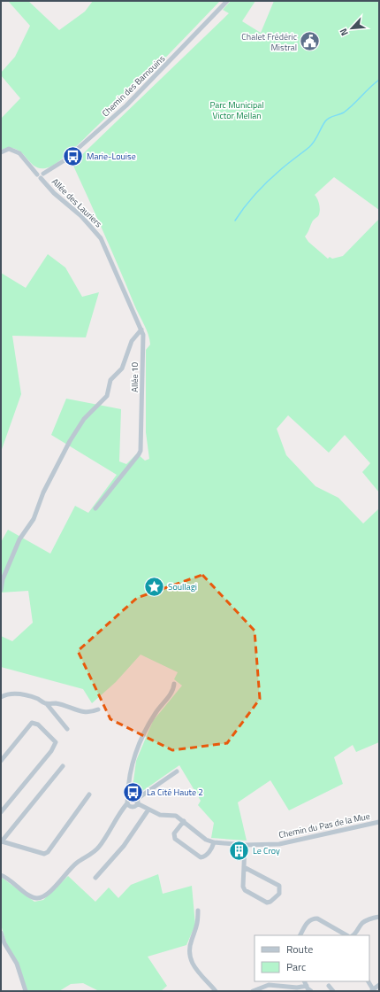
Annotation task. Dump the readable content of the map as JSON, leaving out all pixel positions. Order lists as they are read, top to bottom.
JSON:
{
  "streets": {
    "street": [
      "Chemin des Barnouins",
      "Allée des Lauriers",
      "Allée 10",
      "Chemin du Pas de la Mue"
    ]
  },
  "crossings": [
    ["Chemin des Barnouins", "Allée des Lauriers"],
    ["Allée des Lauriers", "Allée 10"]
  ],
  "parks": ["Parc Municipal Victor Mellan"],
  "places": {
    "public building": ["Chalet Frédéric Mistral"],
    "bus stop": ["Marie-Louise", "La Cité Haute 2"],
    "place": ["Soullagi"],
    "building": ["Le Croy"]
  },
  "legend": ["Route", "Parc"],
  "north": "bottom left"
}
